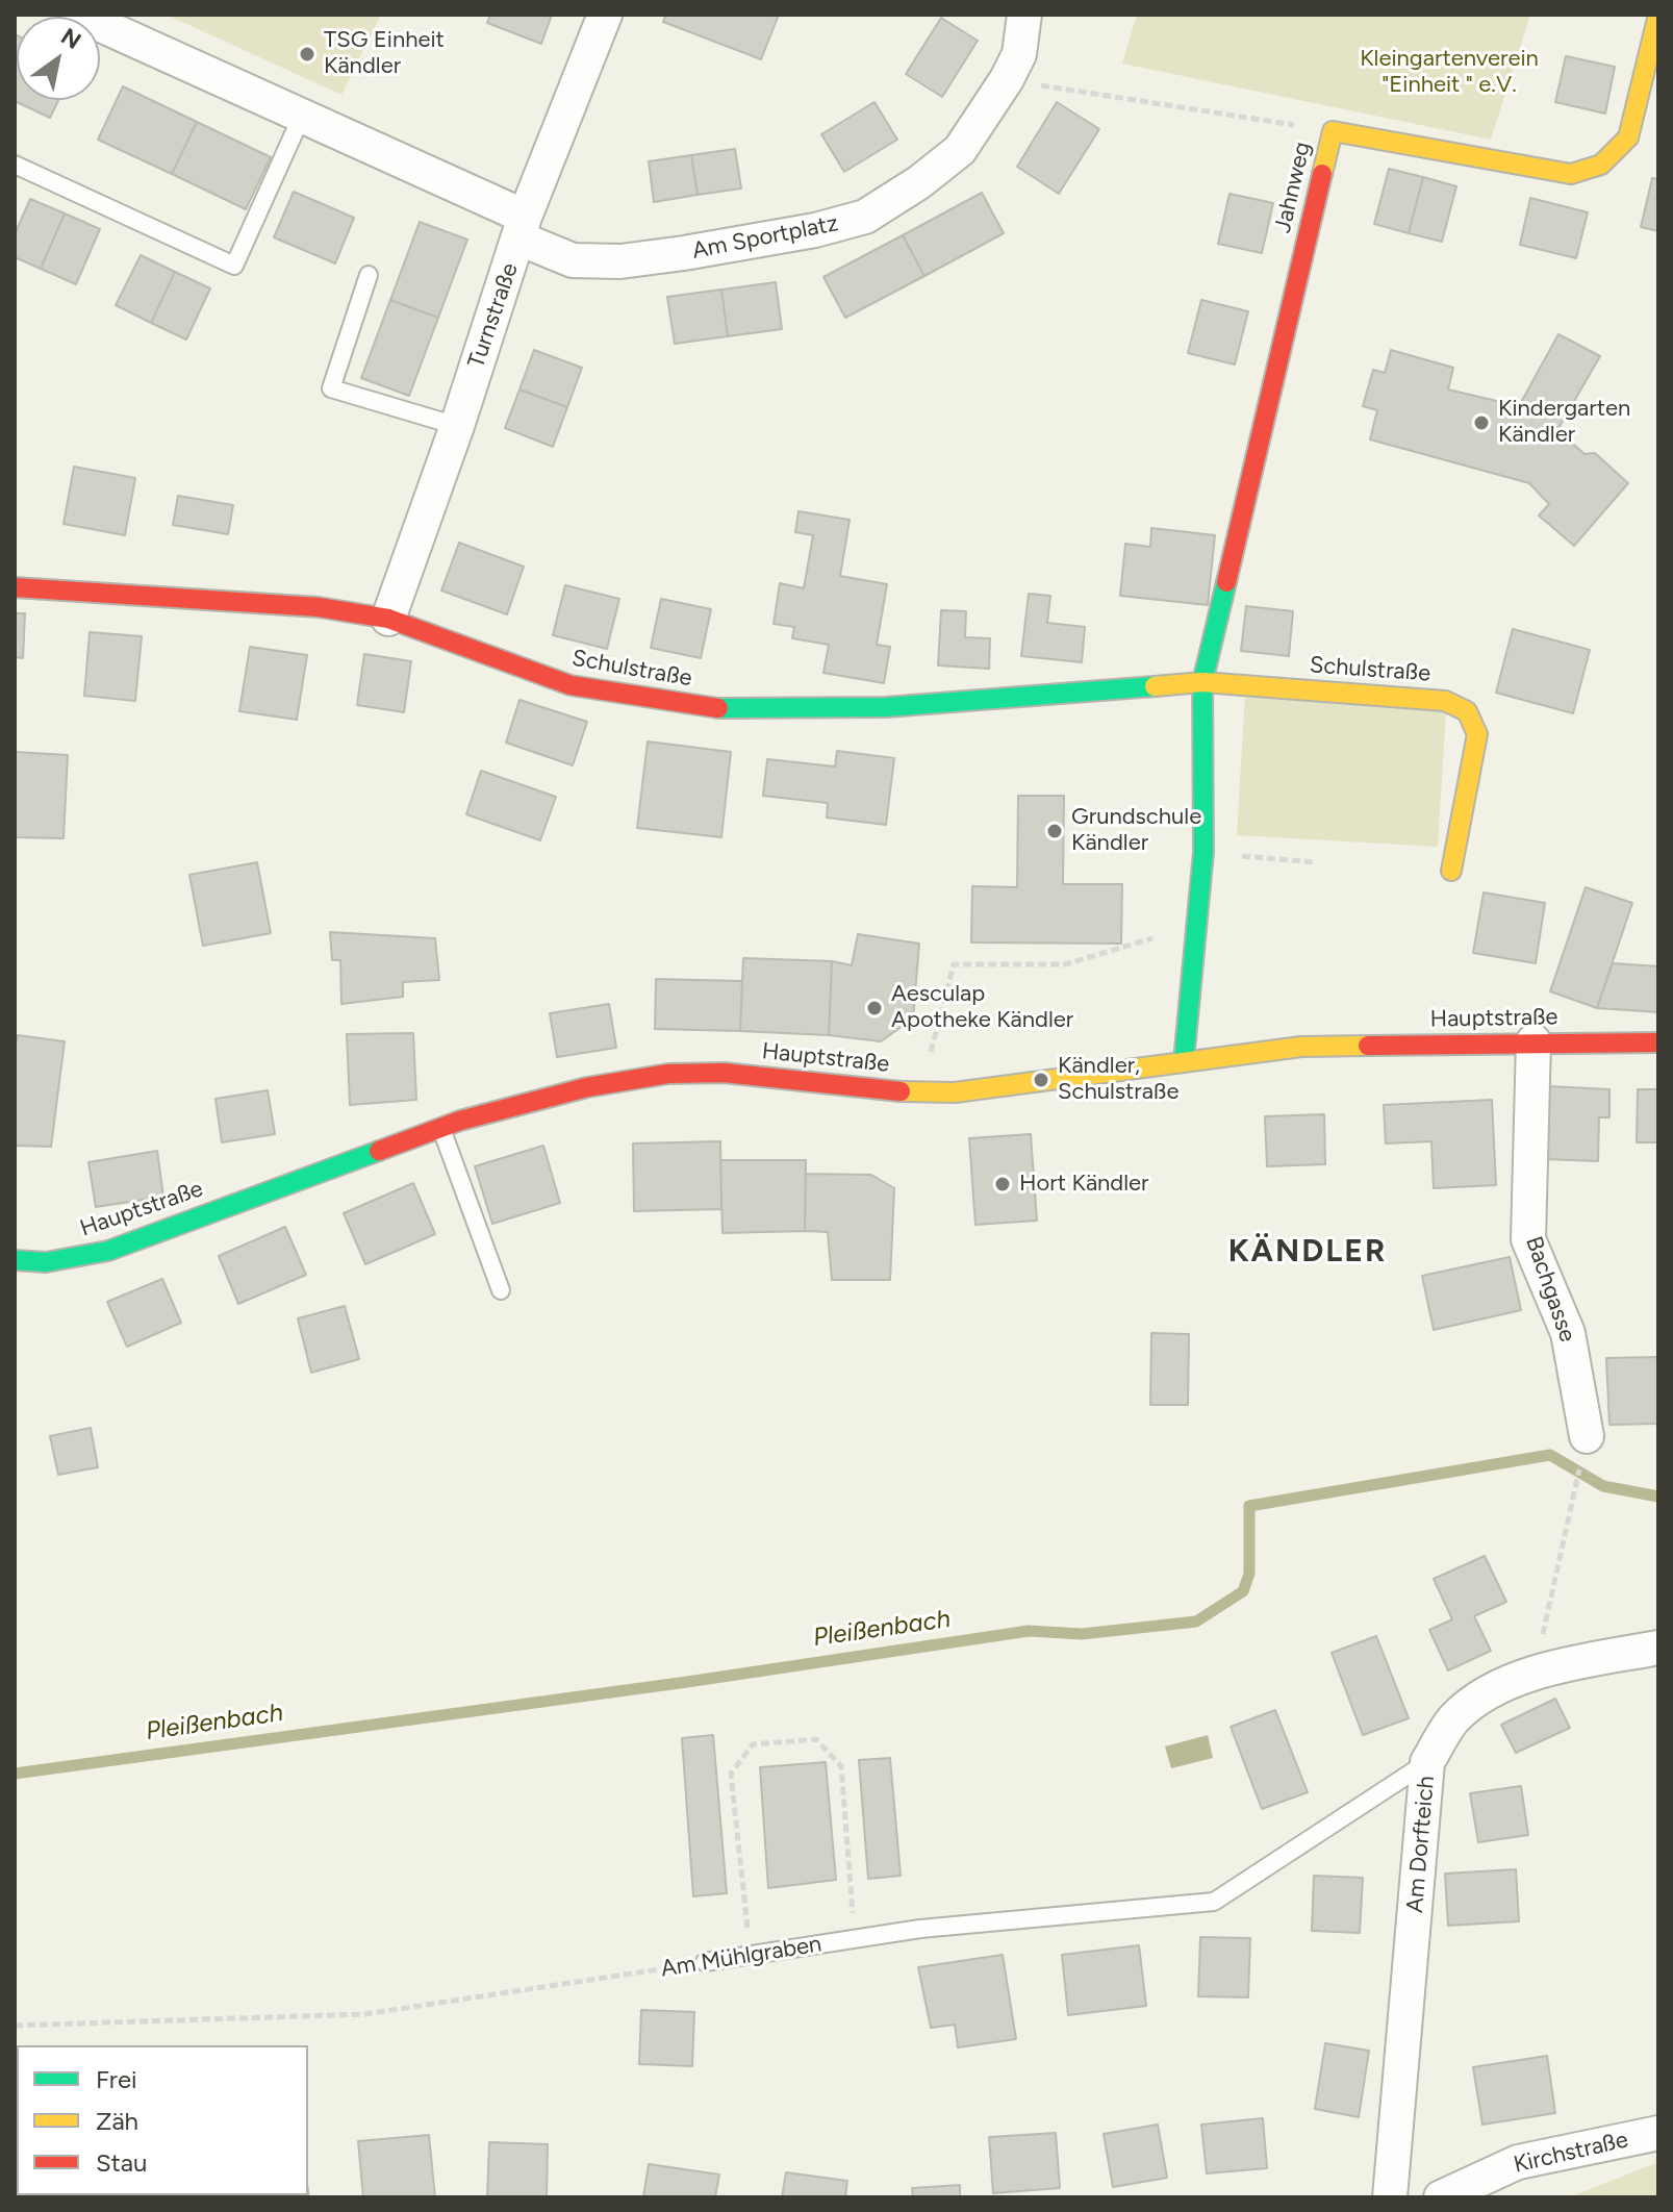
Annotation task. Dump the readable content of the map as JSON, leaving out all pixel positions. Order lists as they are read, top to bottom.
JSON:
{
  "streets": {
    "street": [
      "Jahnweg",
      "Am Sportplatz",
      "Turnstraße",
      "Schulstraße",
      "Hauptstraße",
      "Bachgasse",
      "Am Dorfteich",
      "Kirchstraße"
    ],
    "lane": ["Am Mühlgraben"]
  },
  "crossings": [
    ["Jahnweg", "Schulstraße"],
    ["Am Sportplatz", "Turnstraße"],
    ["Turnstraße", "Schulstraße"],
    ["Hauptstraße", "Bachgasse"],
    ["Am Dorfteich", "Am Mühlgraben"]
  ],
  "districts": ["KÄNDLER"],
  "water": ["Pleißenbach"],
  "parks": ["Kleingartenverein \"Einheit \" e.V."],
  "places": [
    "TSG Einheit Kändler",
    "Kindergarten Kändler",
    "Grundschule Kändler",
    "Aesculap Apotheke Kändler",
    "Kändler, Schulstraße",
    "Hort Kändler"
  ],
  "legend": ["Frei", "Zäh", "Stau"],
  "north": "top right"
}
